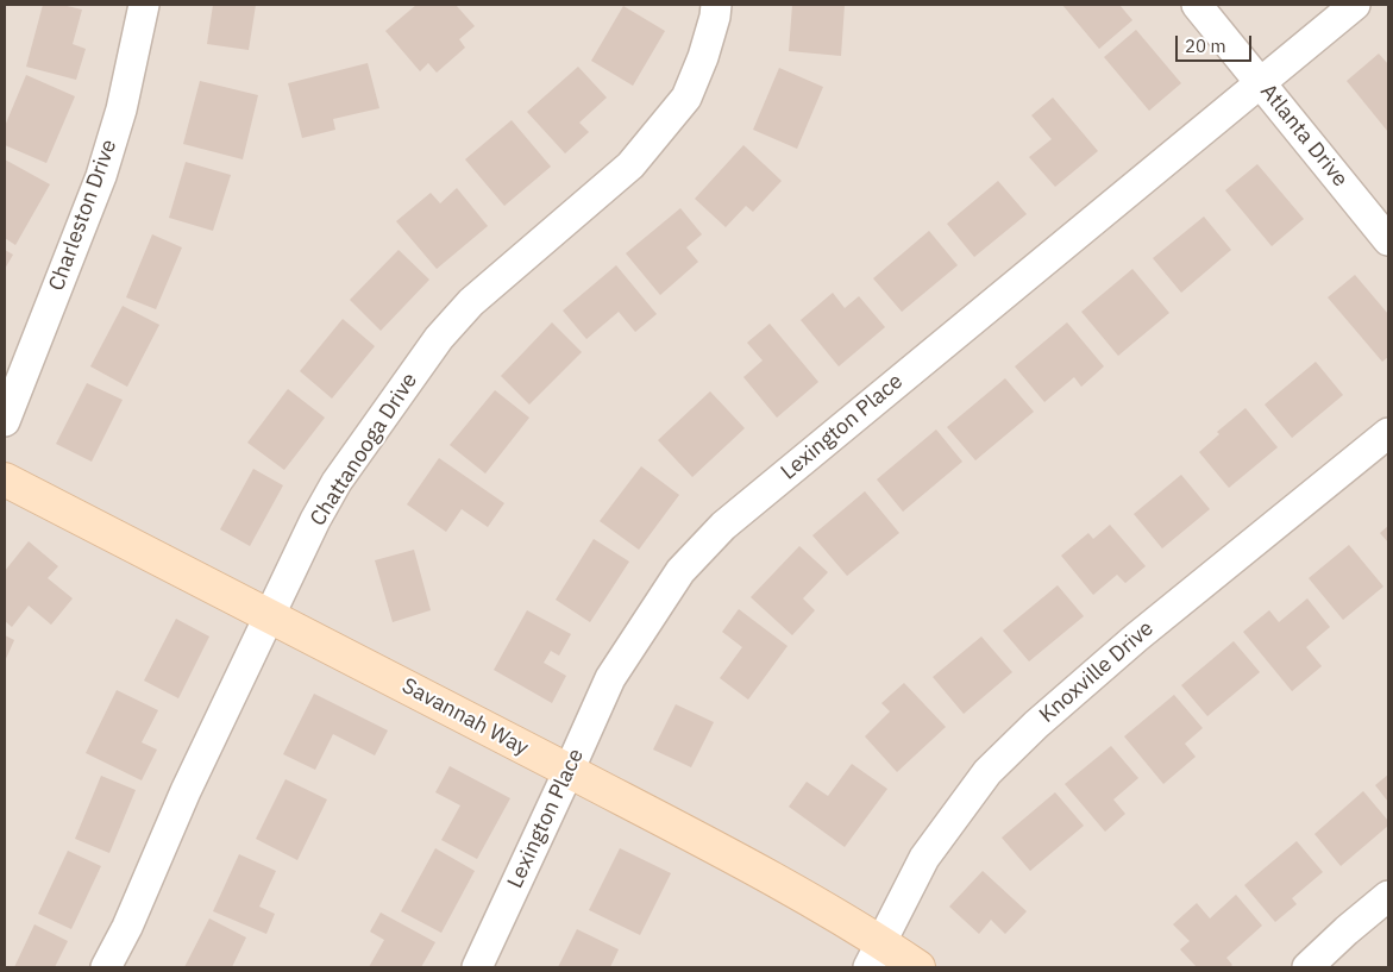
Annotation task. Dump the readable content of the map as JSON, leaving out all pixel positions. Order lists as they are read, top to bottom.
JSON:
{
  "streets": {
    "street": [
      "Atlanta Drive",
      "Charleston Drive",
      "Lexington Place",
      "Chattanooga Drive",
      "Knoxville Drive",
      "Savannah Way"
    ]
  },
  "crossings": [
    ["Atlanta Drive", "Lexington Place"],
    ["Lexington Place", "Savannah Way"],
    ["Chattanooga Drive", "Savannah Way"],
    ["Knoxville Drive", "Savannah Way"]
  ],
  "scale_bar": "20 m"
}
